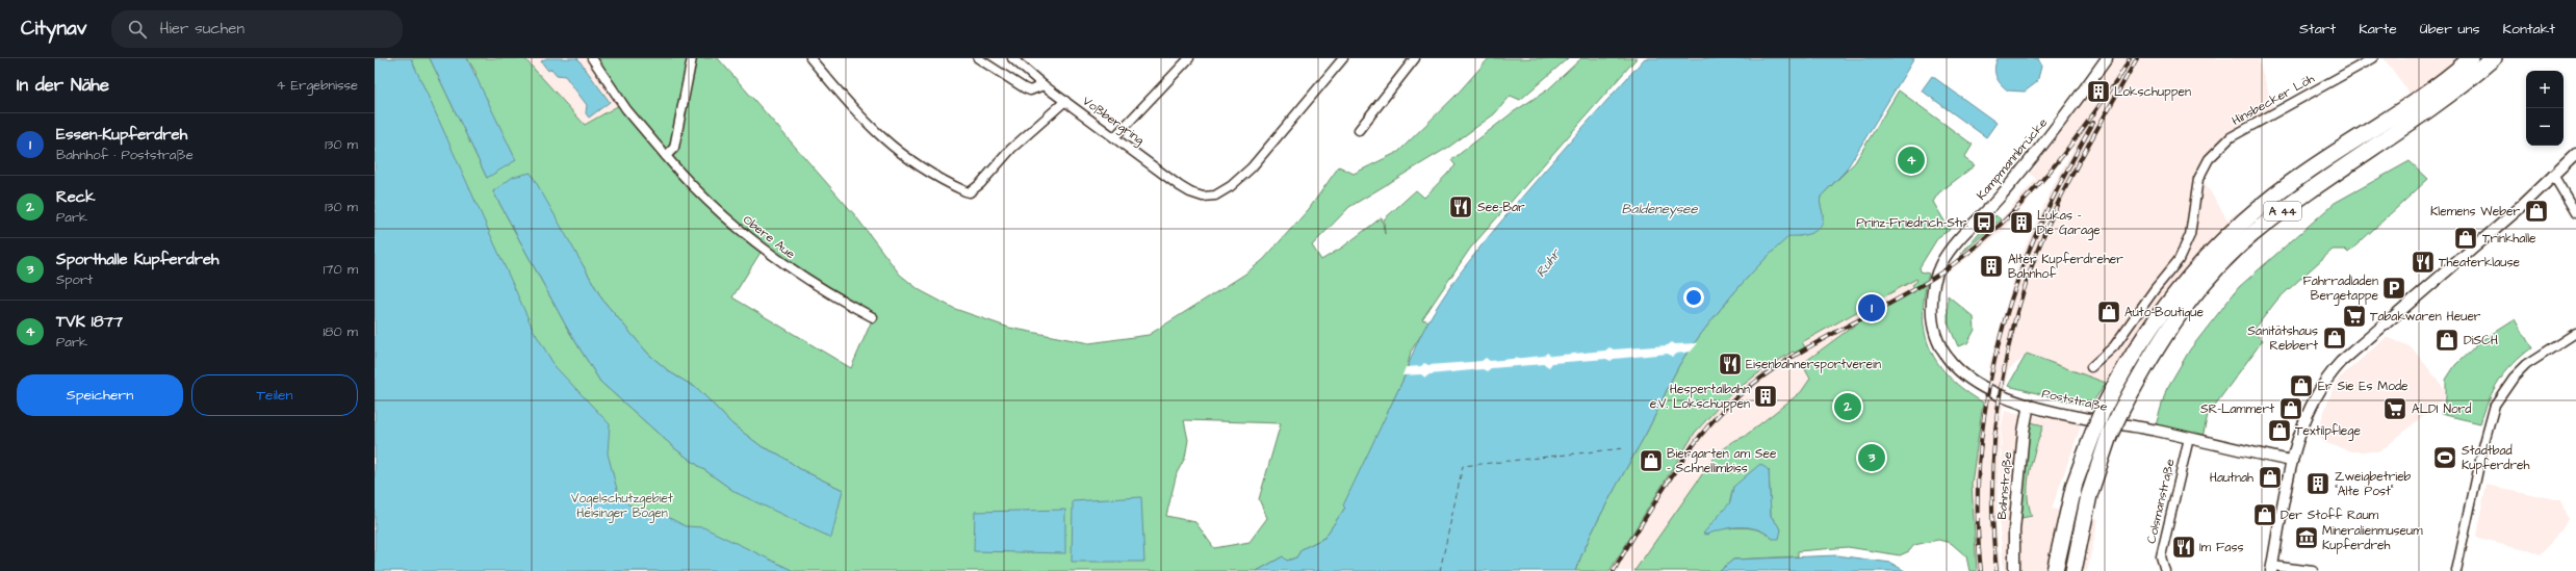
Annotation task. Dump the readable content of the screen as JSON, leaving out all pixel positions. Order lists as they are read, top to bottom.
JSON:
{
  "streets": {
    "highway": ["A 44"],
    "street": [
      "Hinsbecker Löh",
      "Voßbergring",
      "Kampmannbrücke",
      "Obere Aue",
      "Poststraße",
      "Bahnstraße",
      "Colsmanstraße"
    ]
  },
  "crossings": [
    ["Kampmannbrücke", "Poststraße"],
    ["Poststraße", "Bahnstraße"],
    ["Poststraße", "Colsmanstraße"]
  ],
  "water": ["Baldeneysee", "Ruhr"],
  "parks": ["Vogelschutzgebiet Heisinger Bogen"],
  "places": {
    "building": [
      "Lokschuppen",
      "Lukas - Die Garage",
      "Alter Kupferdreher Bahnhof",
      "Hespertalbahn e.V. Lokschuppen",
      "Zweigbetrieb \"Alte Post\""
    ],
    "restaurant": [
      "See-Bar",
      "Theaterklause",
      "Eisenbahnersportverein",
      "Im Fass"
    ],
    "shop": [
      "Klemens Weber",
      "Trinkhalle",
      "Auto-Boutique",
      "Sanitätshaus Rebbert",
      "DiSCH",
      "Er Sie Es Mode",
      "SR-Lammert",
      "Textilpflege",
      "Biergarten am See - Schnellimbiss",
      "Hautnah",
      "Der Stoff Raum"
    ],
    "bus stop": ["Prinz-Friedrich-Str."],
    "parking": ["Fahrradladen Bergetappe"],
    "supermarket": ["Tabakwaren Heuer", "ALDI Nord"],
    "sports": ["Stadtbad Kupferdreh"],
    "museum": ["Mineralienmuseum Kupferdreh"]
  },
  "page": {
    "header": "Citynav",
    "search": "Hier suchen",
    "nav": [
      "Start",
      "Karte",
      "Über uns",
      "Kontakt"
    ],
    "heading": ["In der Nähe", "4 Ergebnisse"],
    "map_buttons": ["+", "−"],
    "list": [
      {
        "mark": "1",
        "name": "Essen-Kupferdreh",
        "note": "Bahnhof · Poststraße",
        "value": "130 m"
      },
      {
        "mark": "2",
        "name": "Reck",
        "note": "Park",
        "value": "130 m"
      },
      {
        "mark": "3",
        "name": "Sporthalle Kupferdreh",
        "note": "Sport",
        "value": "170 m"
      },
      {
        "mark": "4",
        "name": "TVK 1877",
        "note": "Park",
        "value": "180 m"
      }
    ],
    "pins": [
      "4",
      "1",
      "2",
      "3"
    ],
    "buttons": ["Speichern", "Teilen"]
  }
}
